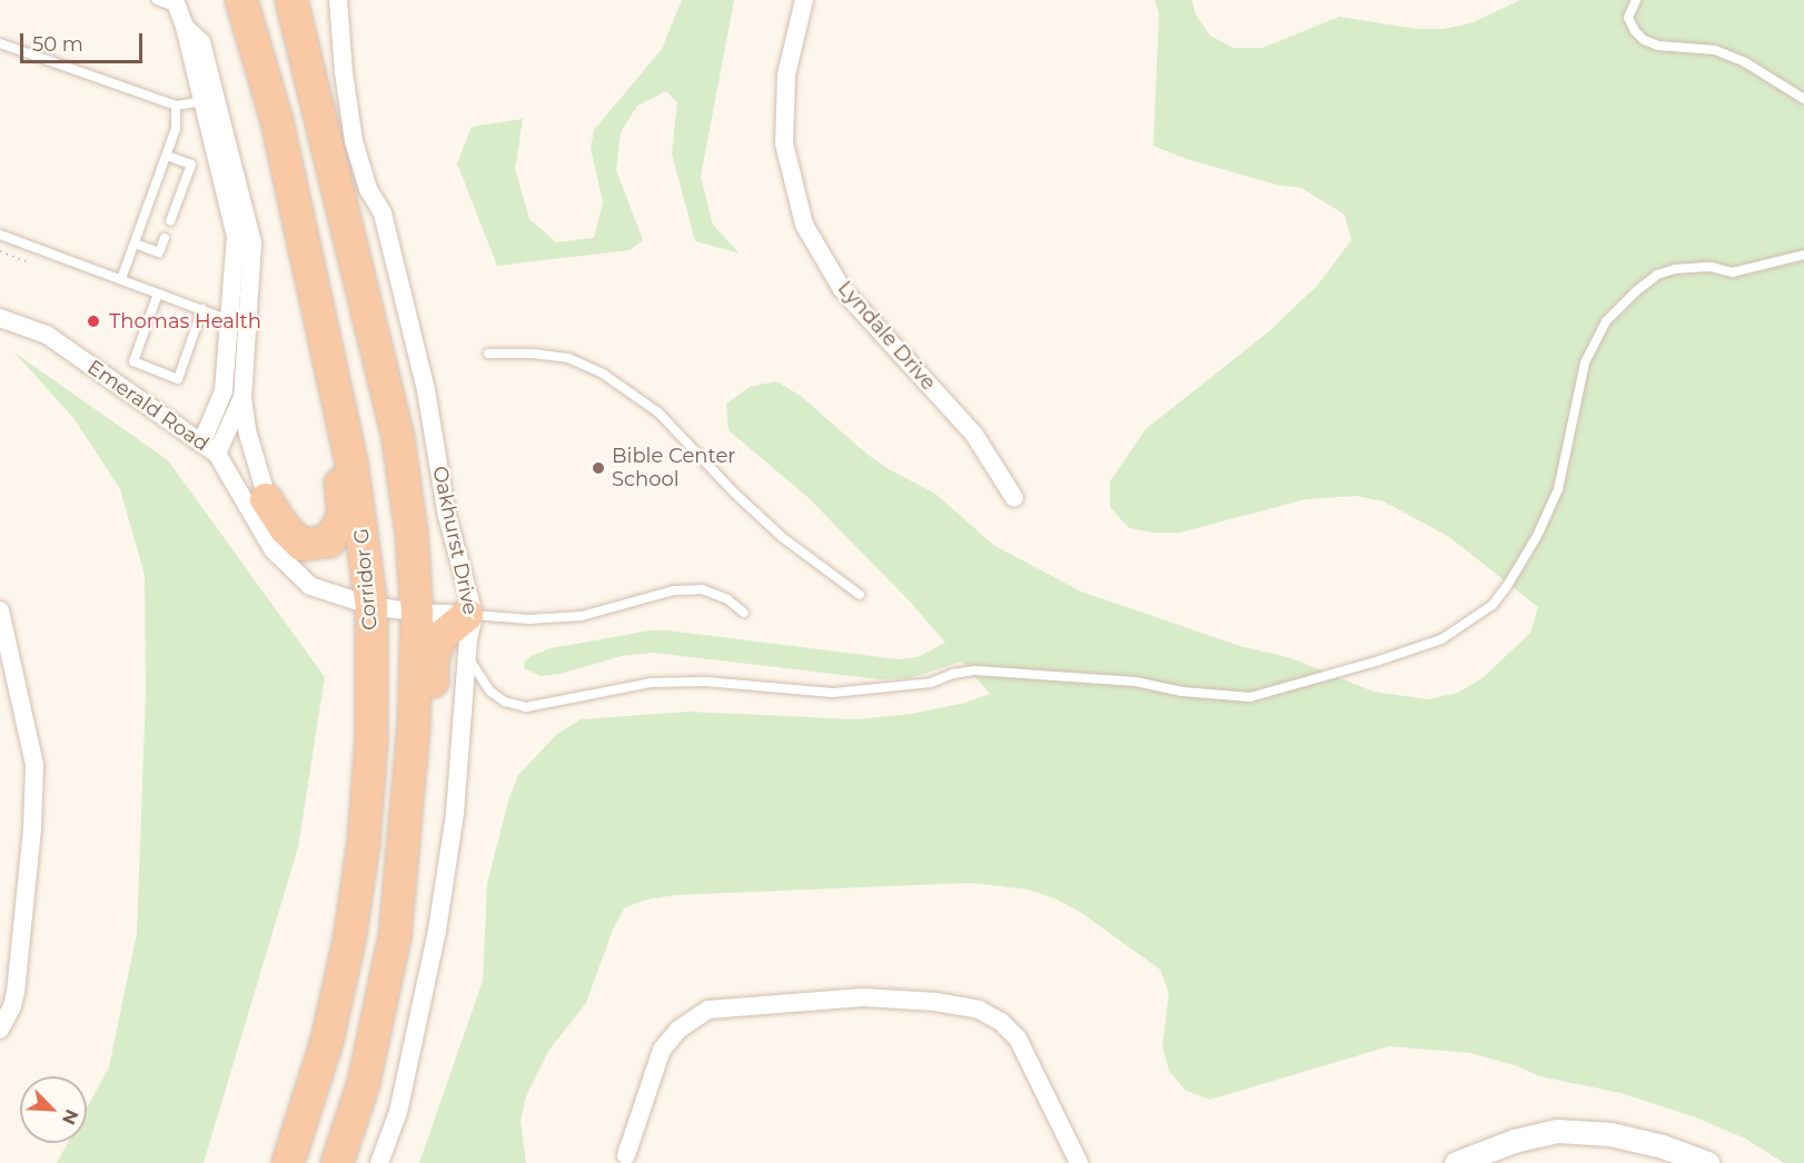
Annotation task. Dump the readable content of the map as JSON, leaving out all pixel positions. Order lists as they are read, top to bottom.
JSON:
{
  "streets": {
    "highway": ["Corridor G"],
    "street": ["Lyndale Drive", "Emerald Road", "Oakhurst Drive"]
  },
  "crossings": [
    ["Emerald Road", "Oakhurst Drive"],
    ["Emerald Road", "Corridor G"]
  ],
  "places": ["Thomas Health", "Bible Center School"],
  "scale_bar": "50 m",
  "north": "bottom right"
}
